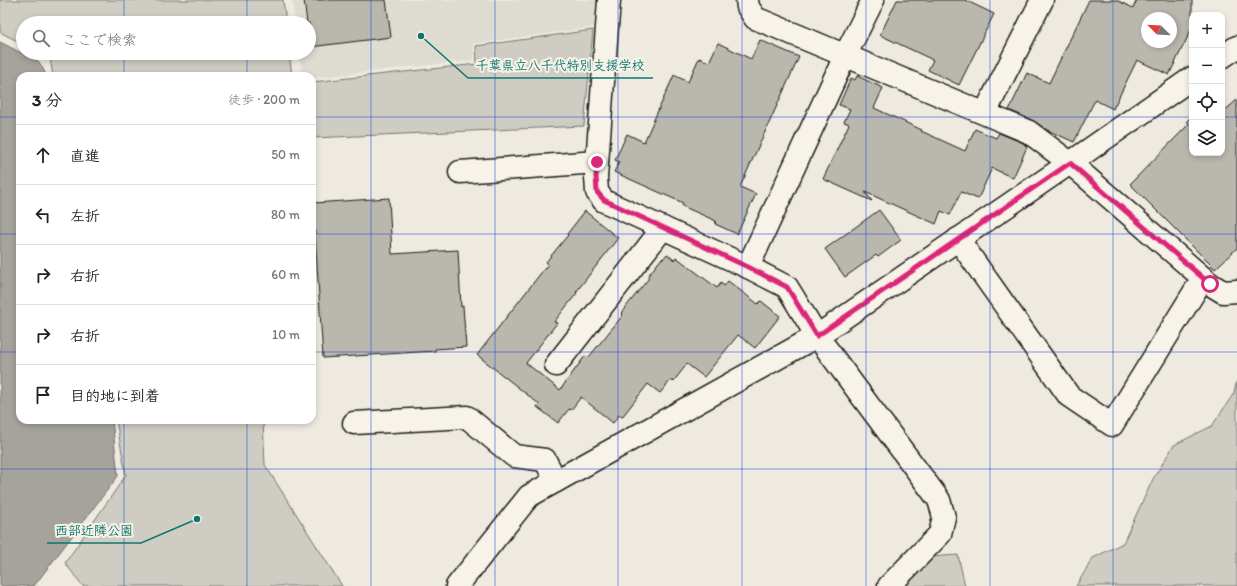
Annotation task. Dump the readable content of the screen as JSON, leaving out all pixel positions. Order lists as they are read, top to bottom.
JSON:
{
  "places": ["千葉県立八千代特別支援学校", "西部近隣公園"],
  "north": "top left",
  "page": {
    "map_buttons": ["+", "−"],
    "search": "ここで検索",
    "heading": ["3 分", "徒歩 · 200 m"],
    "list": [
      ["直進", "50 m"],
      ["左折", "80 m"],
      ["右折", "60 m"],
      ["右折", "10 m"],
      "目的地に到着"
    ]
  }
}
